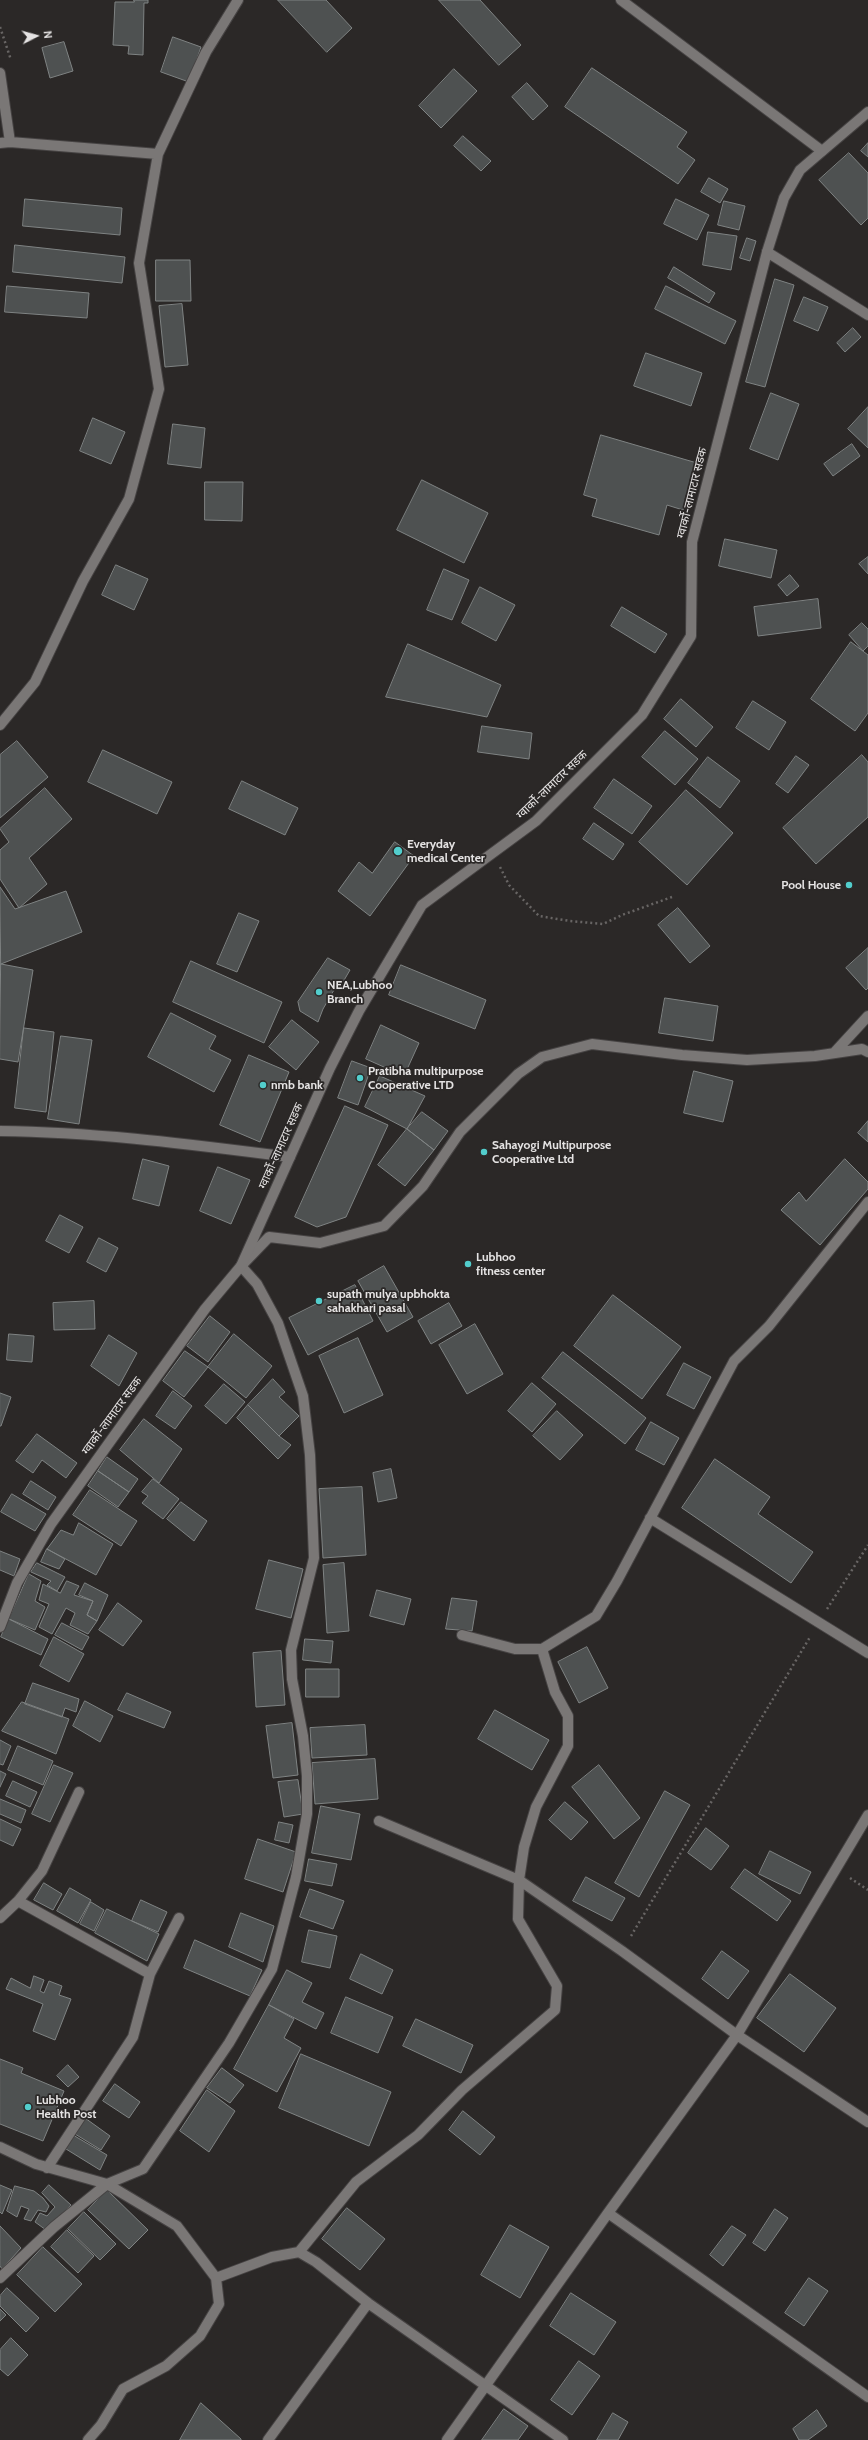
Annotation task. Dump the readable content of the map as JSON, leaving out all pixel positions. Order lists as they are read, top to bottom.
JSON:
{
  "streets": {
    "street": ["ग्वार्को-लामाटार सडक"]
  },
  "places": [
    "Everyday medical Center",
    "Pool House",
    "NEA,Lubhoo Branch",
    "Pratibha multipurpose Cooperative LTD",
    "nmb bank",
    "Sahayogi Multipurpose Cooperative Ltd",
    "Lubhoo fitness center",
    "supath mulya upbhokta sahakhari pasal",
    "Lubhoo Health Post"
  ],
  "north": "right"
}
